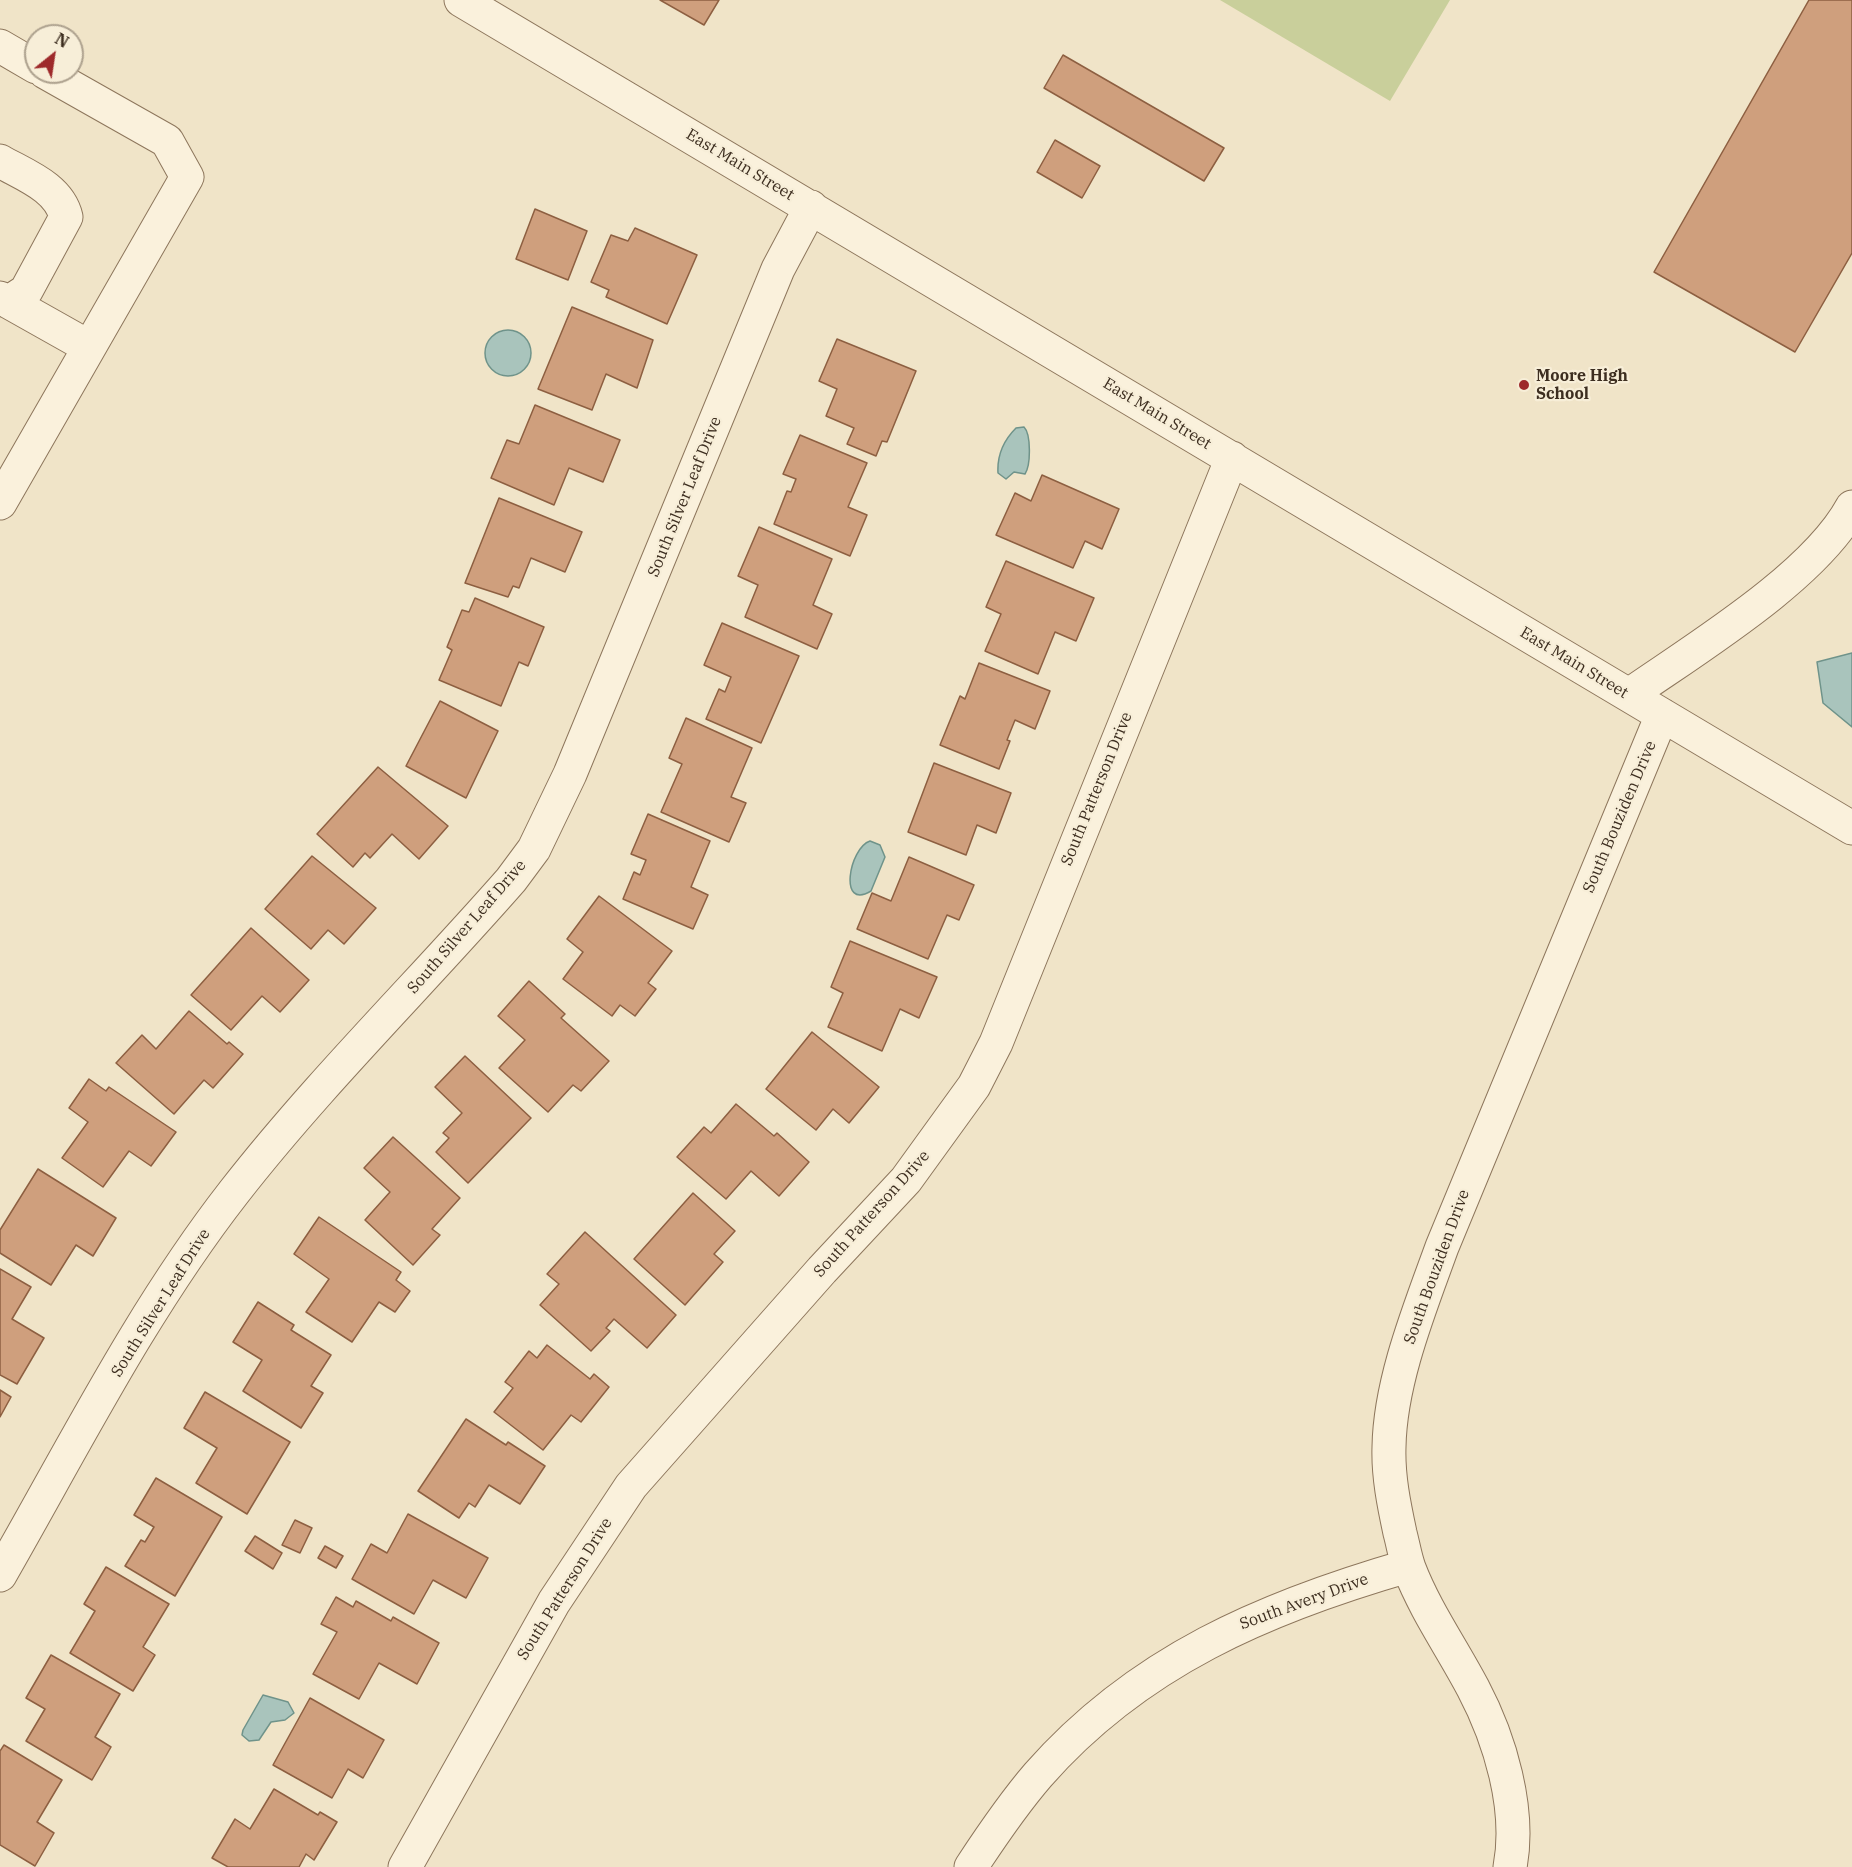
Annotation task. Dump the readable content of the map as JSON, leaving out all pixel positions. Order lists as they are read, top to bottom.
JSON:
{
  "streets": {
    "street": [
      "East Main Street",
      "South Silver Leaf Drive",
      "South Patterson Drive",
      "South Bouziden Drive",
      "South Avery Drive"
    ]
  },
  "crossings": [
    ["East Main Street", "South Silver Leaf Drive"],
    ["East Main Street", "South Patterson Drive"],
    ["East Main Street", "South Bouziden Drive"],
    ["South Bouziden Drive", "South Avery Drive"]
  ],
  "places": ["Moore High School"],
  "north": "top right"
}
